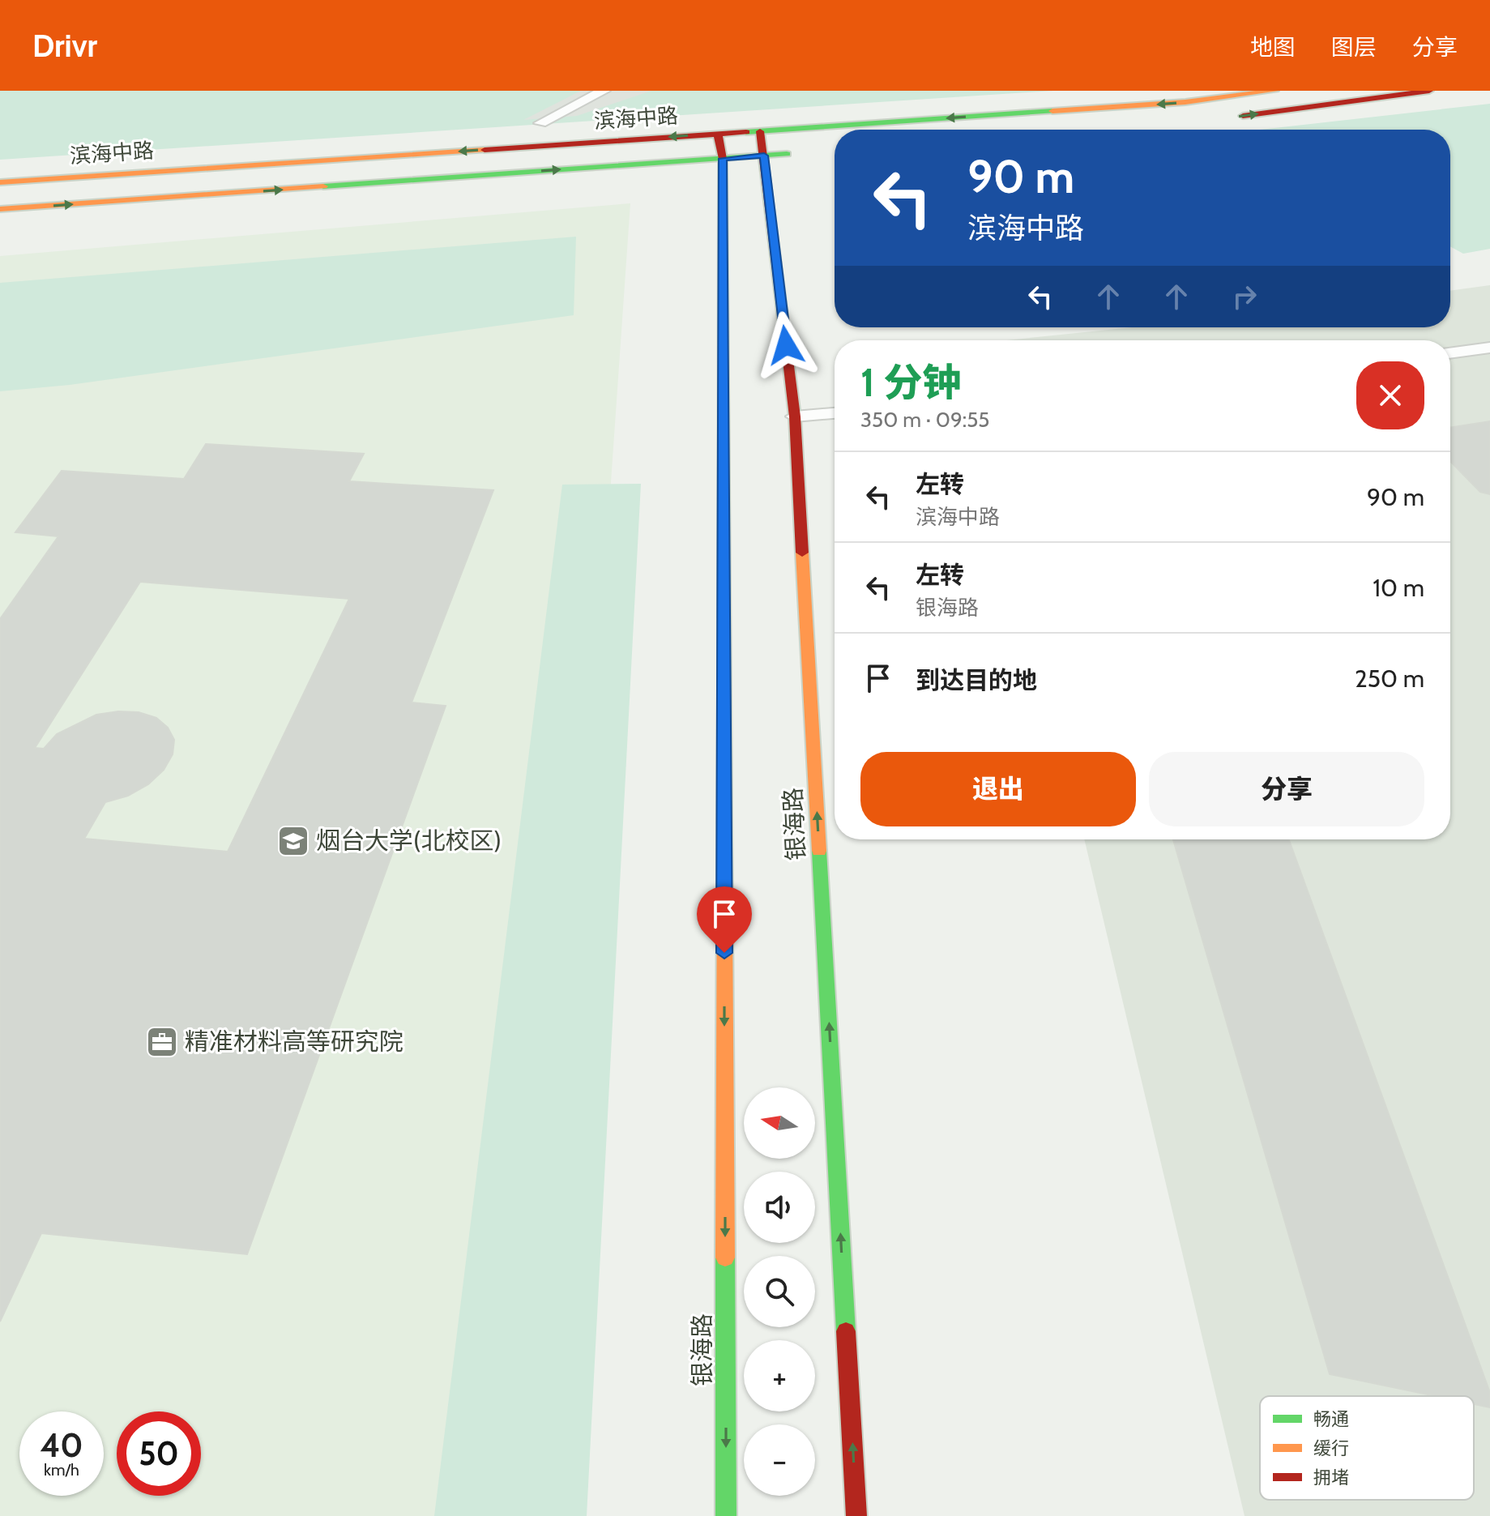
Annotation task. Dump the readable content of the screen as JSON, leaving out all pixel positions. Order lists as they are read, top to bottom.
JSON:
{
  "streets": {
    "main road": ["滨海中路", "银海路"]
  },
  "crossings": [
    ["滨海中路", "银海路"]
  ],
  "places": {
    "school or university": ["烟台大学(北校区)"],
    "office": ["精准材料高等研究院"]
  },
  "legend": ["畅通", "缓行", "拥堵"],
  "north": "left",
  "page": {
    "header": "Drivr",
    "nav": ["地图", "图层", "分享"],
    "turn": ["90 m", "滨海中路"],
    "heading": ["1 分钟", "350 m · 09:55"],
    "list": [
      {
        "name": "左转",
        "note": "滨海中路",
        "value": "90 m"
      },
      {
        "name": "左转",
        "note": "银海路",
        "value": "10 m"
      },
      {
        "name": "到达目的地",
        "value": "250 m"
      }
    ],
    "buttons": ["退出", "分享"],
    "map_buttons": ["+", "−"],
    "speed": "40 km/h",
    "limit": "50"
  }
}
